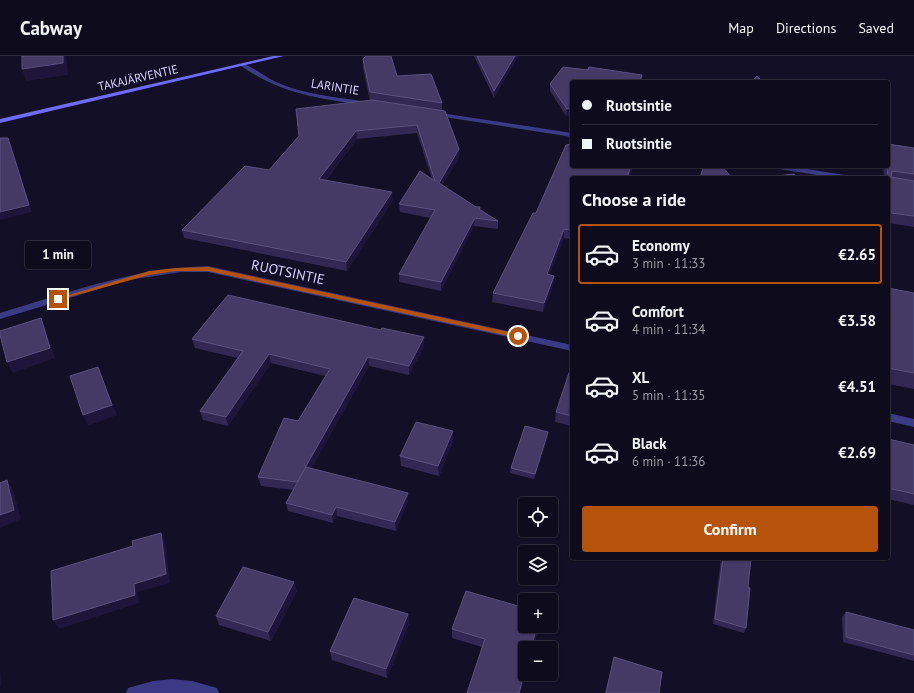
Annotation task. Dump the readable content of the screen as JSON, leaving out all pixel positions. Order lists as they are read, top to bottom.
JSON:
{
  "streets": {
    "street": ["TAKAJÄRVENTIE", "LARINTIE", "RUOTSINTIE"]
  },
  "crossings": [
    ["TAKAJÄRVENTIE", "LARINTIE"]
  ],
  "page": {
    "header": "Cabway",
    "nav": ["Map", "Directions", "Saved"],
    "banner": ["Ruotsintie", "Ruotsintie"],
    "heading": "Choose a ride",
    "list": [
      {
        "name": "Economy",
        "note": "3 min · 11:33",
        "value": "€2.65"
      },
      {
        "name": "Comfort",
        "note": "4 min · 11:34",
        "value": "€3.58"
      },
      {
        "name": "XL",
        "note": "5 min · 11:35",
        "value": "€4.51"
      },
      {
        "name": "Black",
        "note": "6 min · 11:36",
        "value": "€2.69"
      }
    ],
    "bubble": "1 min",
    "map_buttons": ["+", "−"],
    "buttons": "Confirm"
  }
}
